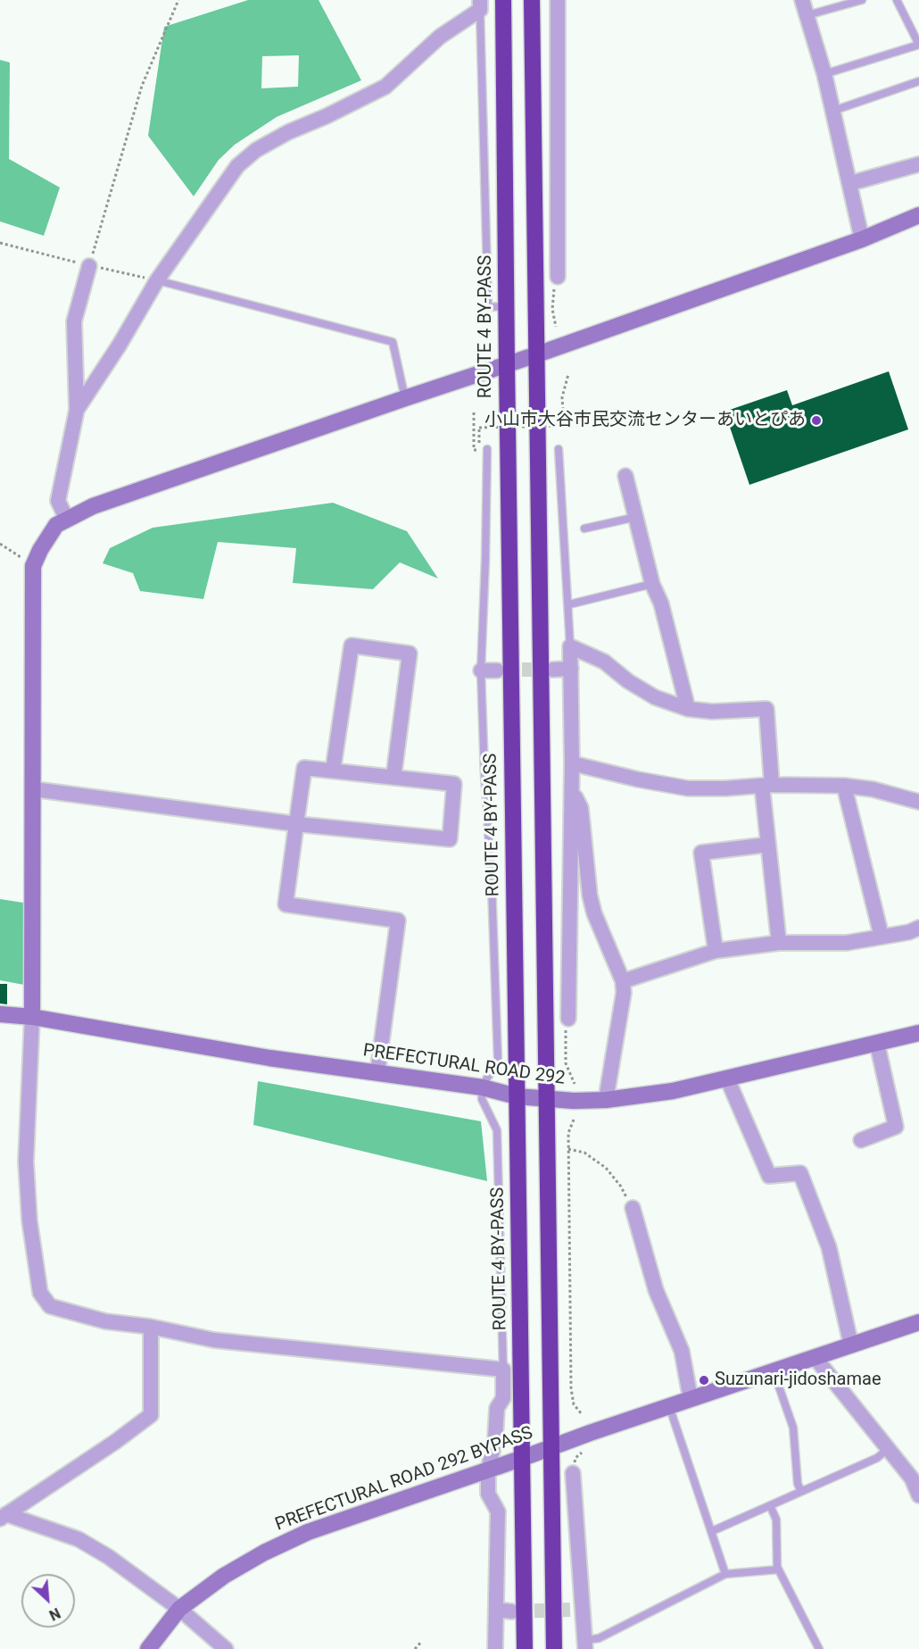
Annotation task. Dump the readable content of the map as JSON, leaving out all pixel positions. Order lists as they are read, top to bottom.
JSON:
{
  "streets": {
    "highway": ["ROUTE 4 BY-PASS"],
    "street": ["PREFECTURAL ROAD 292", "PREFECTURAL ROAD 292 BYPASS"]
  },
  "crossings": [
    ["ROUTE 4 BY-PASS", "PREFECTURAL ROAD 292"],
    ["ROUTE 4 BY-PASS", "PREFECTURAL ROAD 292 BYPASS"]
  ],
  "places": ["小山市大谷市民交流センターあいとぴあ", "Suzunari-jidoshamae"],
  "north": "bottom right"
}
